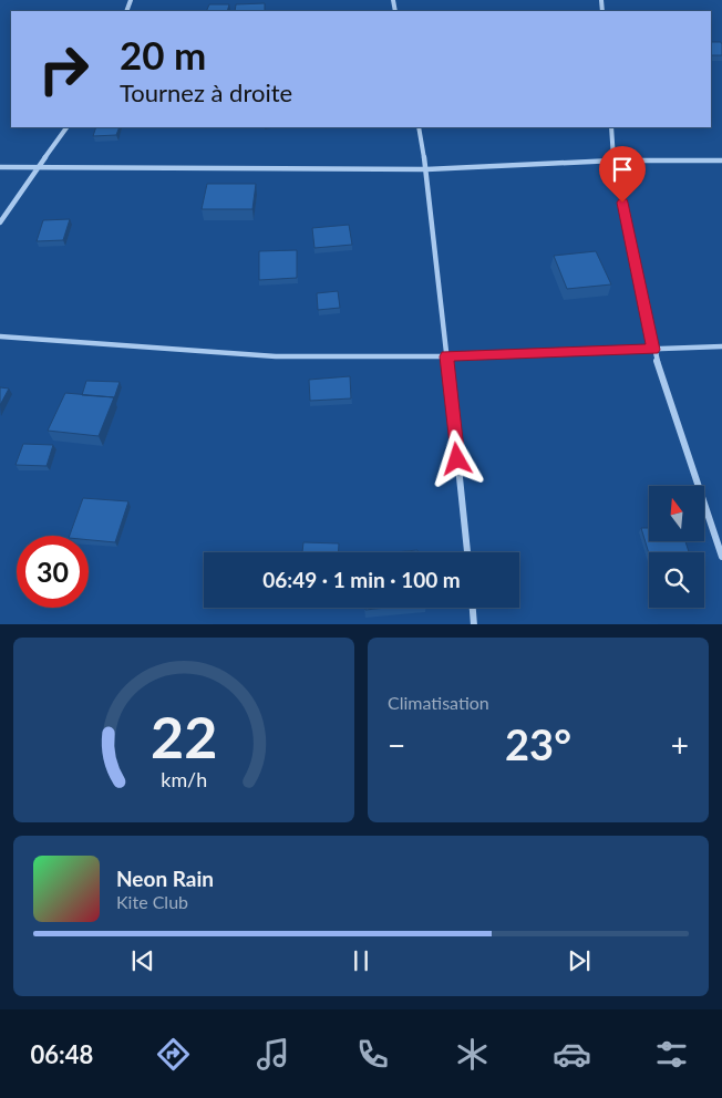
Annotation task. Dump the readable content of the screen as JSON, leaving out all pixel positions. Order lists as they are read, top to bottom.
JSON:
{
  "north": "top",
  "page": {
    "turn": ["20 m", "Tournez à droite"],
    "limit": "30",
    "trip": "06:49 · 1 min · 100 m",
    "tile": "Climatisation",
    "heat": ["−", "23°", "+"],
    "song": ["Neon Rain", "Kite Club"],
    "tabs": "06:48",
    "gauge": ["22", "km/h"]
  }
}
